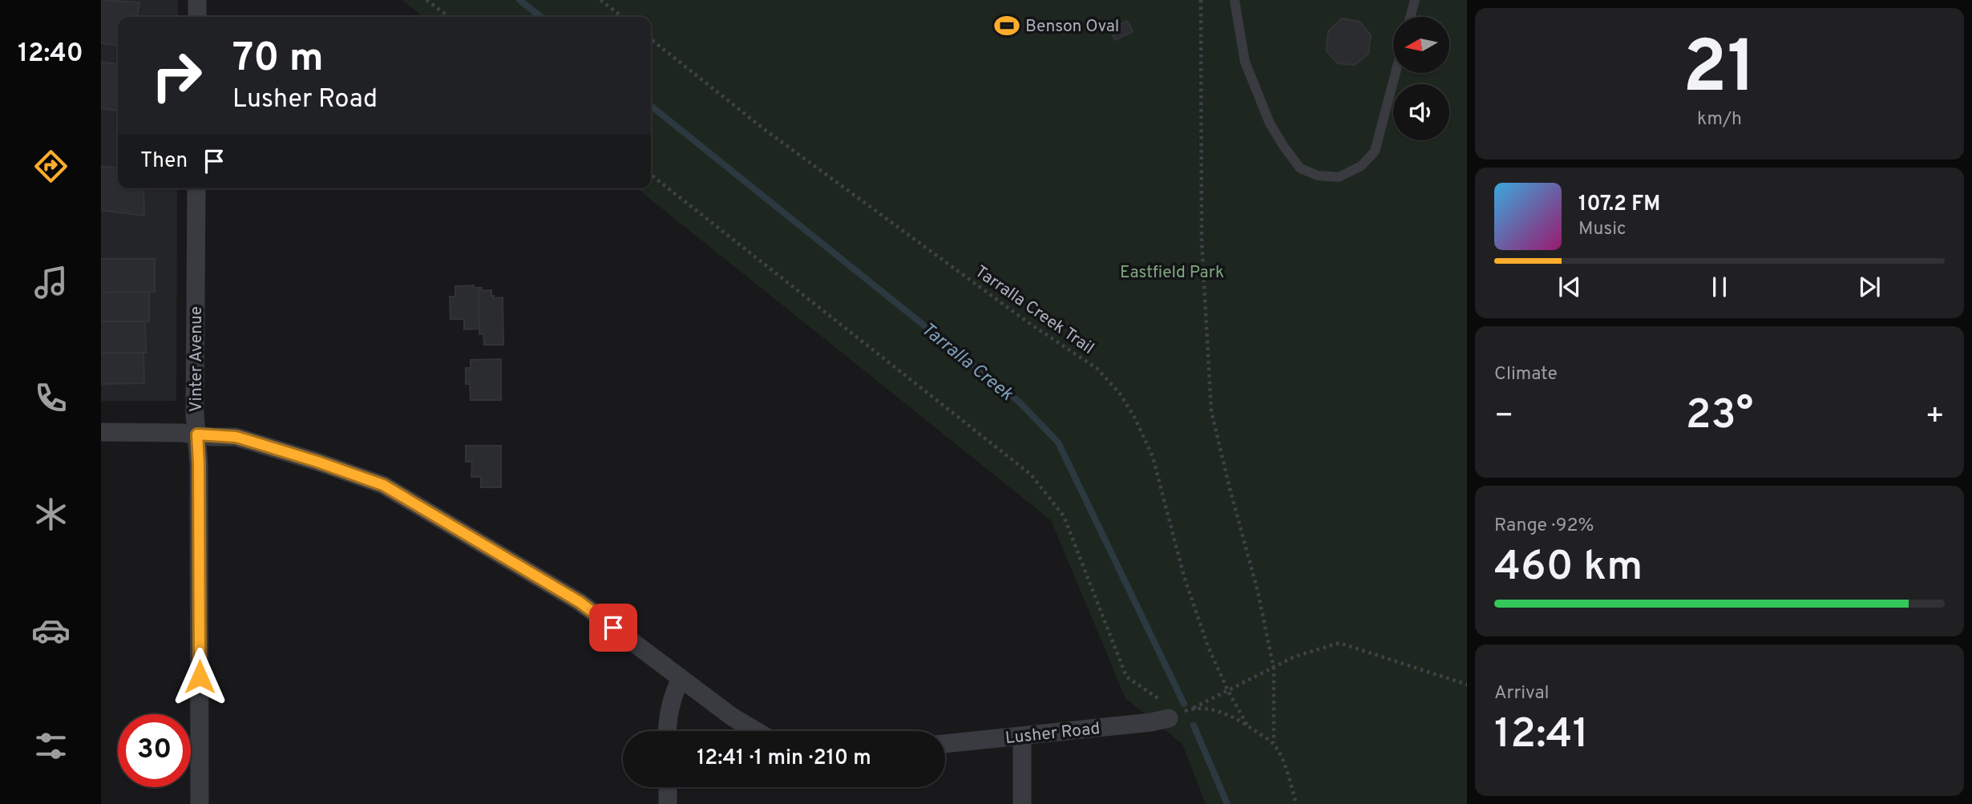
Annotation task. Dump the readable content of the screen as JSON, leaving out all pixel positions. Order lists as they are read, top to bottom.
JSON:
{
  "streets": {
    "street": ["Vinter Avenue", "Lusher Road"],
    "path": ["Tarralla Creek Trail"]
  },
  "crossings": [
    ["Tarralla Creek Trail", "Lusher Road"]
  ],
  "water": ["Tarralla Creek"],
  "parks": ["Eastfield Park"],
  "places": {
    "sports": ["Benson Oval"]
  },
  "north": "left",
  "page": {
    "tabs": "12:40",
    "tile": [
      ["21", "km/h"],
      "Climate",
      ["Range · 92%", "460 km"],
      ["Arrival", "12:41"]
    ],
    "turn": ["70 m", "Lusher Road"],
    "then": "Then",
    "song": ["107.2 FM", "Music"],
    "heat": ["−", "23°", "+"],
    "limit": "30",
    "trip": "12:41 · 1 min · 210 m"
  }
}
